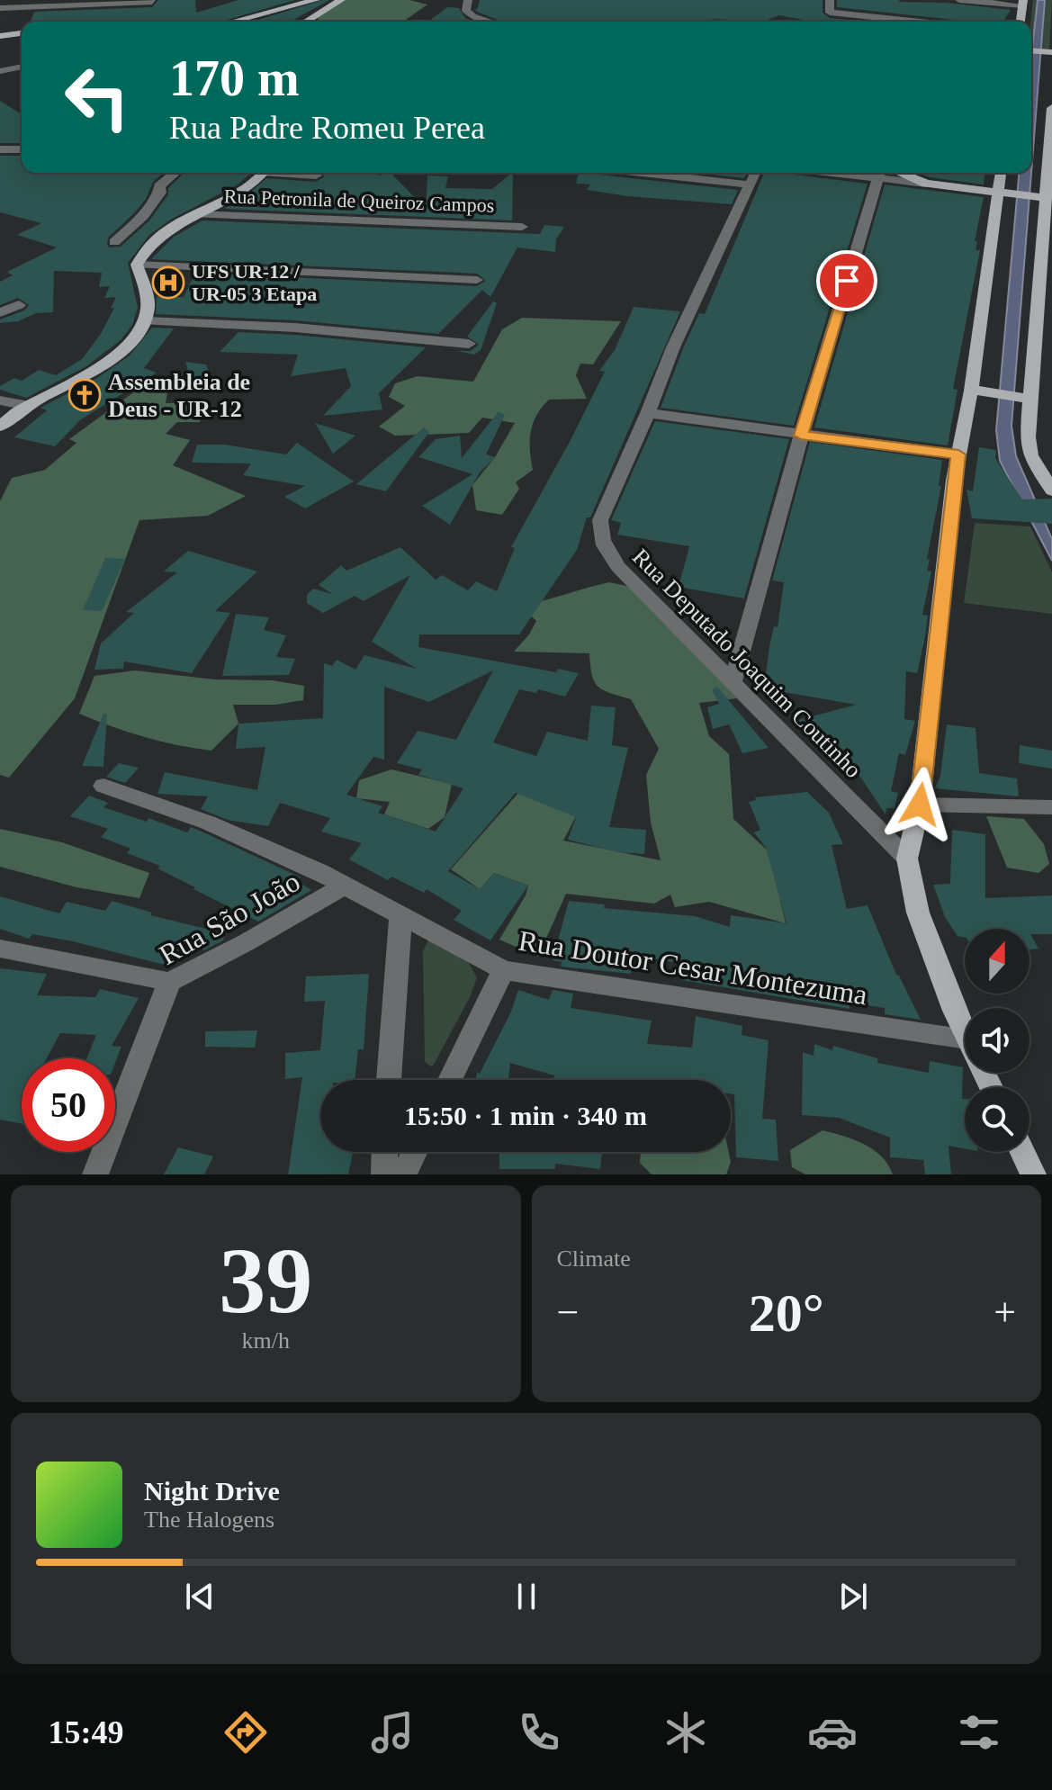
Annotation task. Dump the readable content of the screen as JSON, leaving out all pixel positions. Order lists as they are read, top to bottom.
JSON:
{
  "streets": {
    "street": [
      "Rua Petronila de Queiroz Campos",
      "Rua Deputado Joaquim Coutinho",
      "Rua São João",
      "Rua Doutor Cesar Montezuma"
    ]
  },
  "crossings": [
    ["Rua São João", "Rua Doutor Cesar Montezuma"]
  ],
  "places": {
    "hospital": ["UFS UR-12 / UR-05 3 Etapa"],
    "church": ["Assembleia de Deus - UR-12"]
  },
  "north": "top",
  "page": {
    "turn": ["170 m", "Rua Padre Romeu Perea"],
    "limit": "50",
    "trip": "15:50 · 1 min · 340 m",
    "tile": [
      ["39", "km/h"],
      "Climate"
    ],
    "heat": ["−", "20°", "+"],
    "song": ["Night Drive", "The Halogens"],
    "tabs": "15:49"
  }
}
